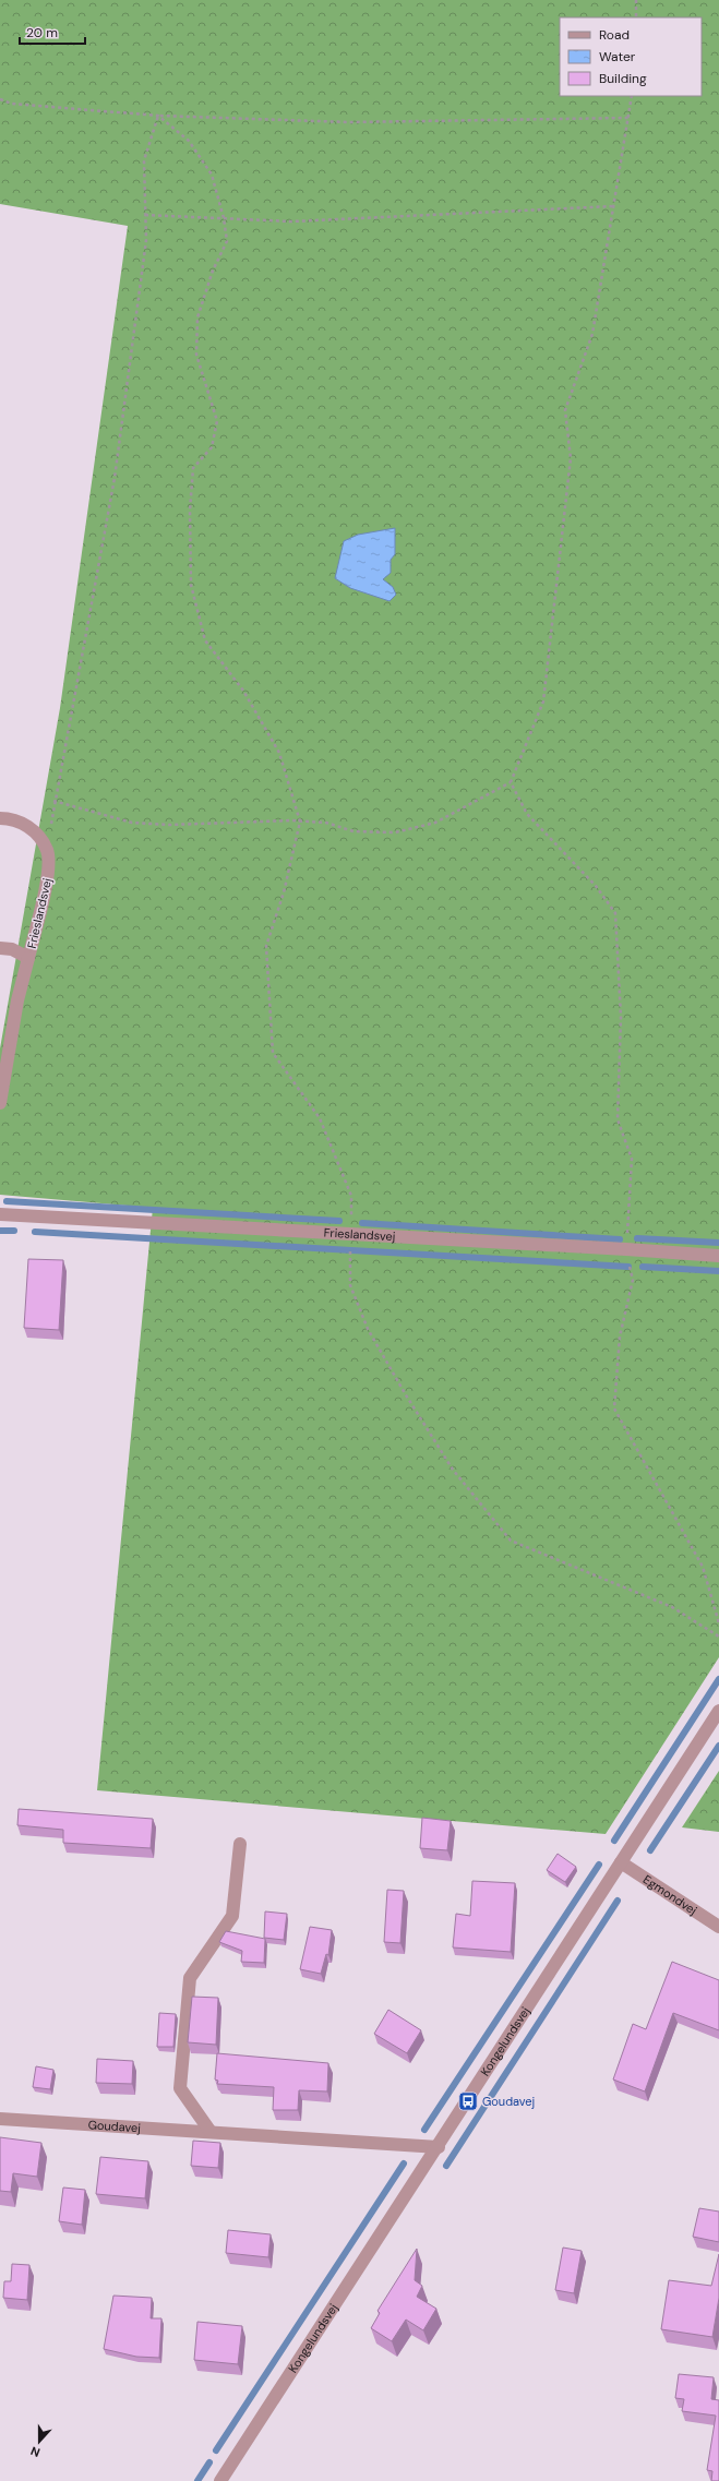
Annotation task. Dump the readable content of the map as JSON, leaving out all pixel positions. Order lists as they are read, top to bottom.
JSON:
{
  "streets": {
    "street": [
      "Frieslandsvej",
      "Egmondvej",
      "Kongelundsvej",
      "Goudavej"
    ]
  },
  "crossings": [
    ["Egmondvej", "Kongelundsvej"],
    ["Kongelundsvej", "Goudavej"]
  ],
  "places": {
    "bus stop": ["Goudavej"]
  },
  "legend": ["Road", "Water", "Building"],
  "scale_bar": "20 m",
  "north": "bottom"
}
